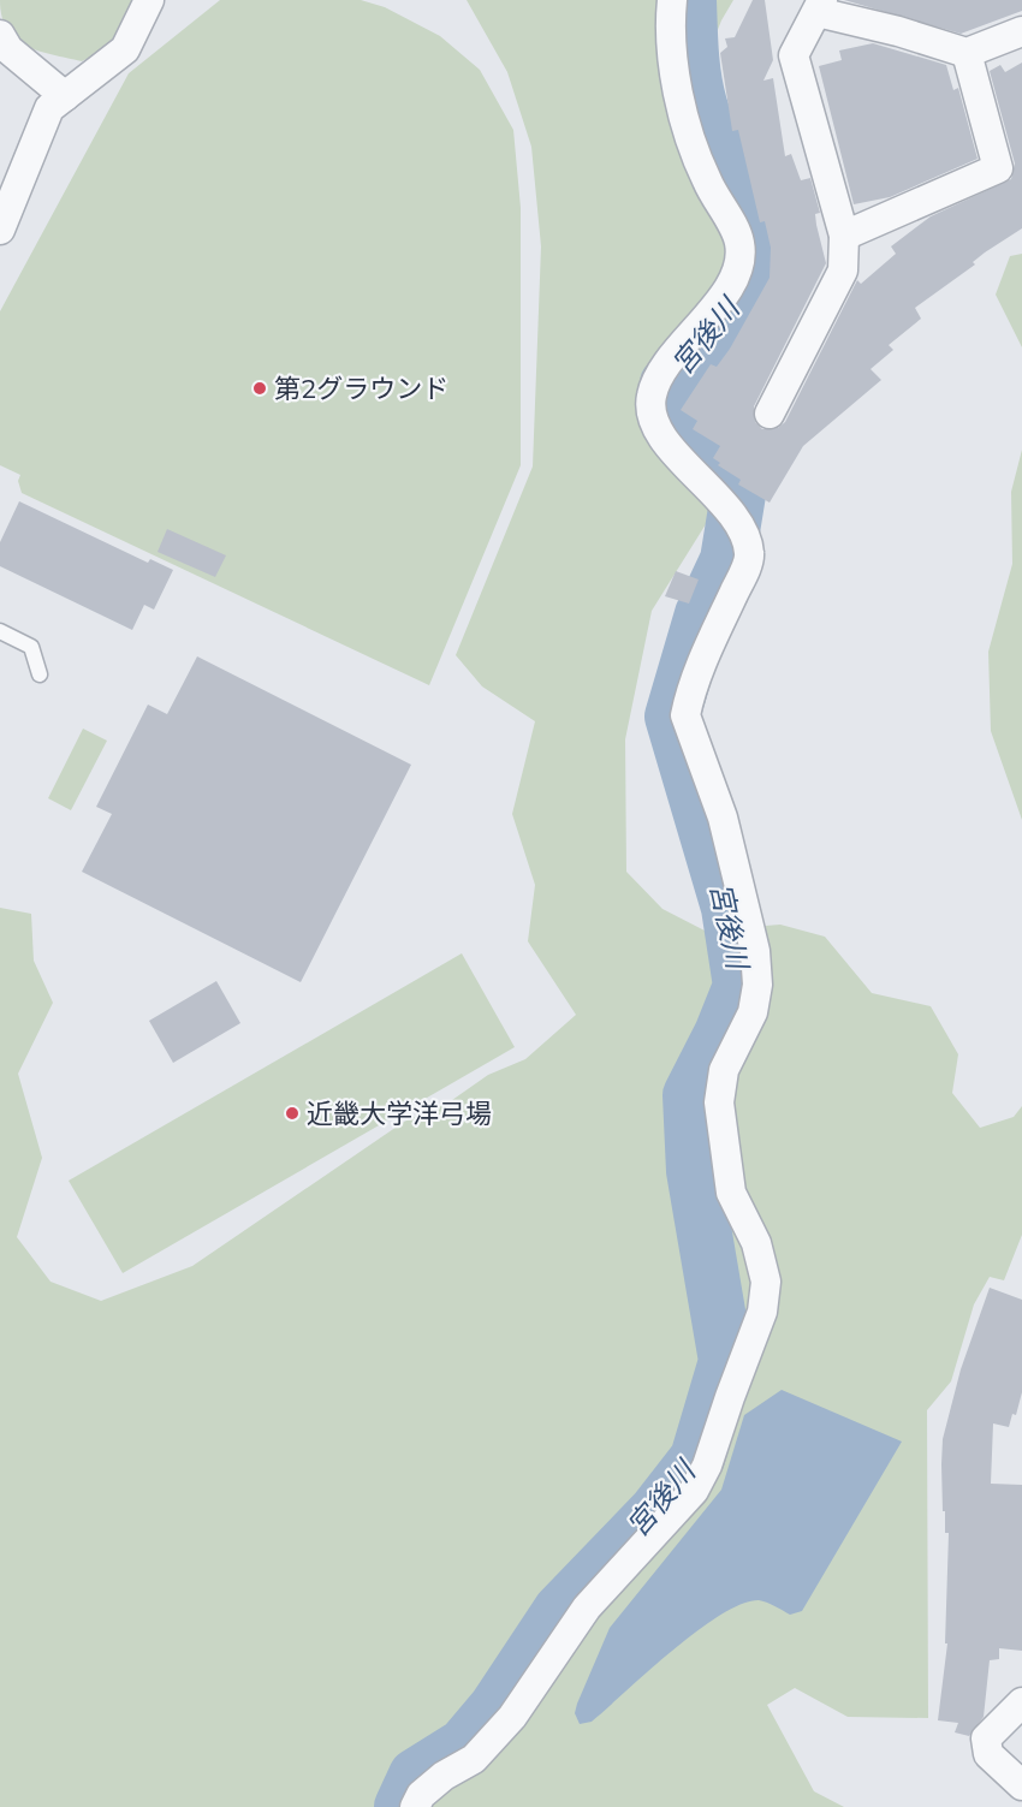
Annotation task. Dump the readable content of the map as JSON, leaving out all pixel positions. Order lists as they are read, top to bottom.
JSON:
{
  "water": ["宮後川"],
  "places": ["第2グラウンド", "近畿大学洋弓場"]
}
